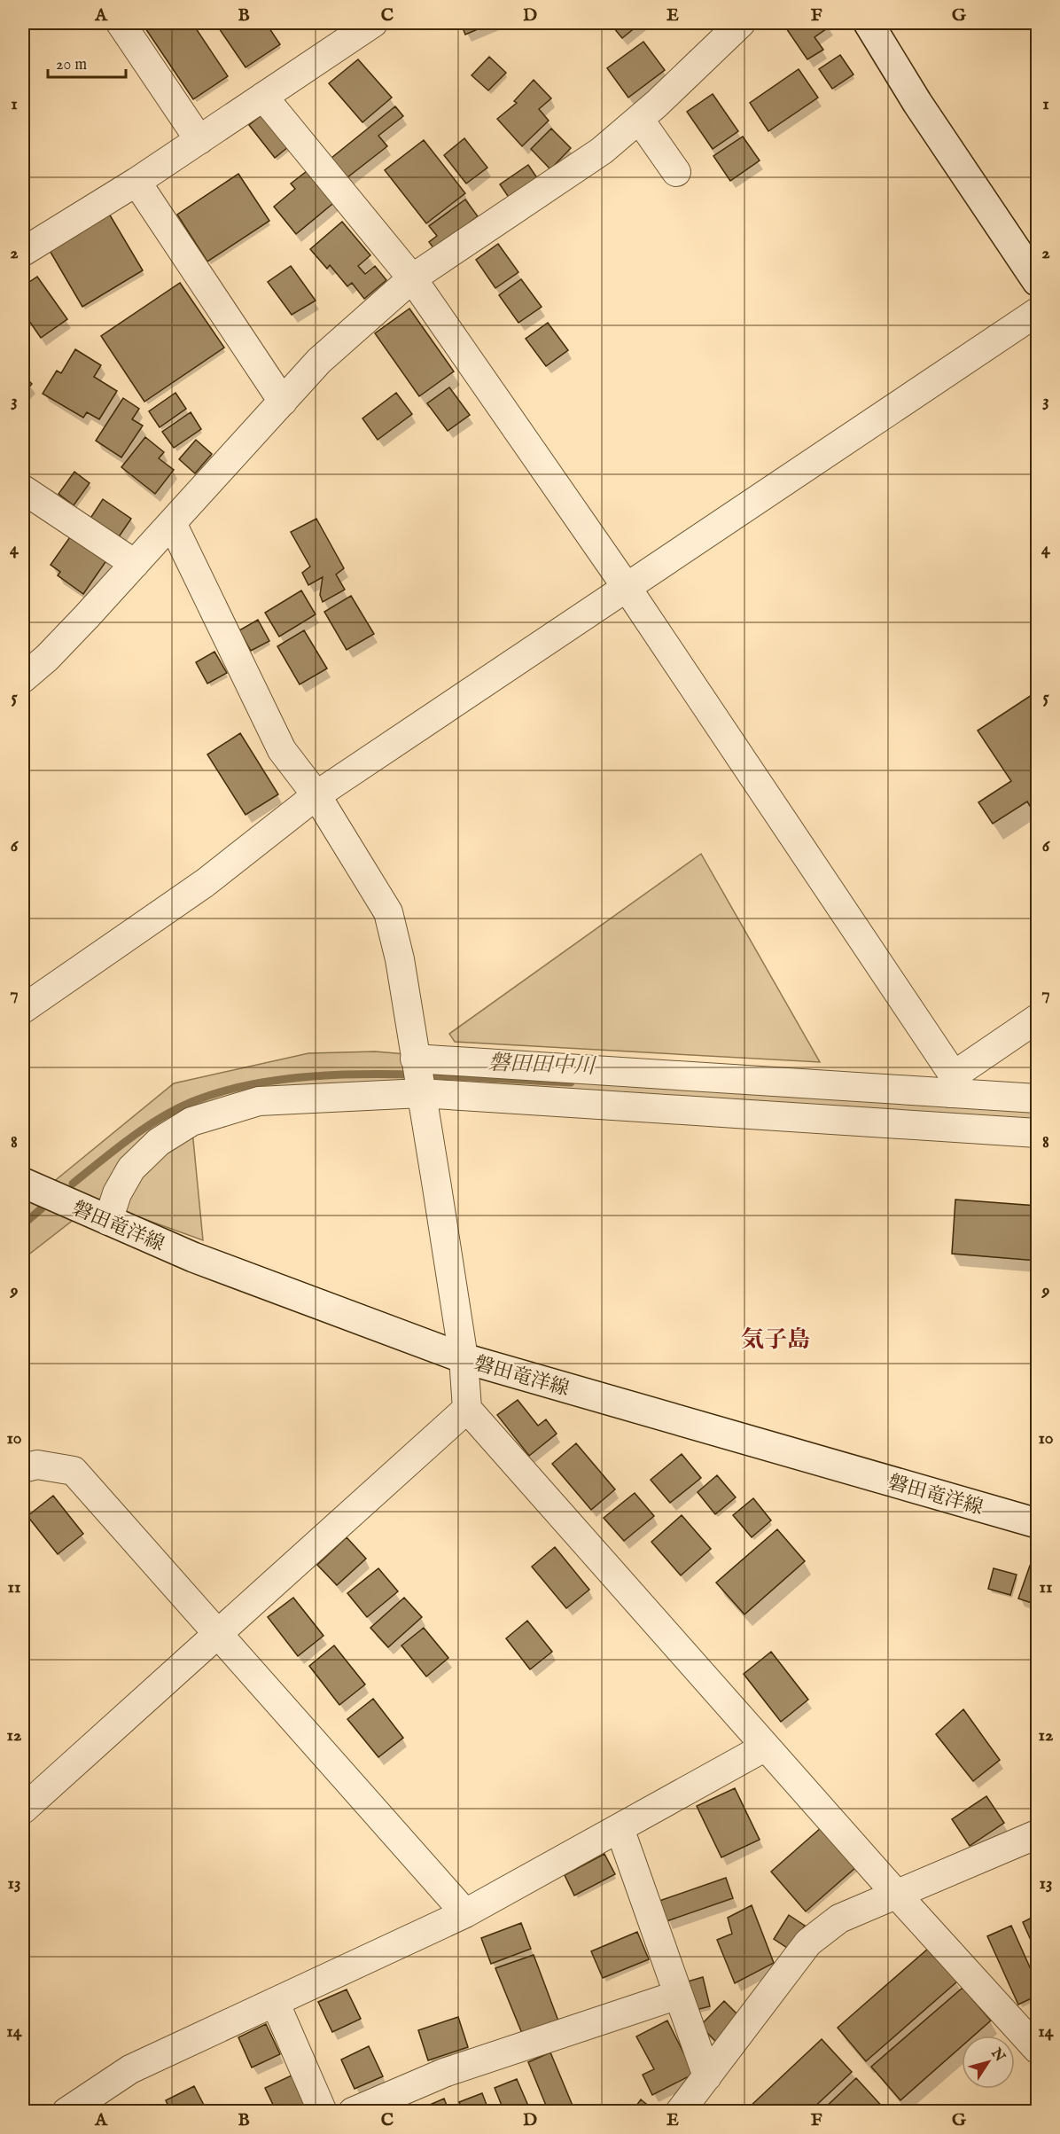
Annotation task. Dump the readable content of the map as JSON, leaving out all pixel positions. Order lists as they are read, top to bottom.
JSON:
{
  "streets": {
    "main road": ["磐田竜洋線"]
  },
  "districts": ["気子島"],
  "water": ["磐田田中川"],
  "scale_bar": "20 m",
  "north": "top right",
  "grid": {
    "columns": [
      "A",
      "B",
      "C",
      "D",
      "E",
      "F",
      "G"
    ],
    "rows": [
      "1",
      "2",
      "3",
      "4",
      "5",
      "6",
      "7",
      "8",
      "9",
      "10",
      "11",
      "12",
      "13",
      "14"
    ]
  }
}
